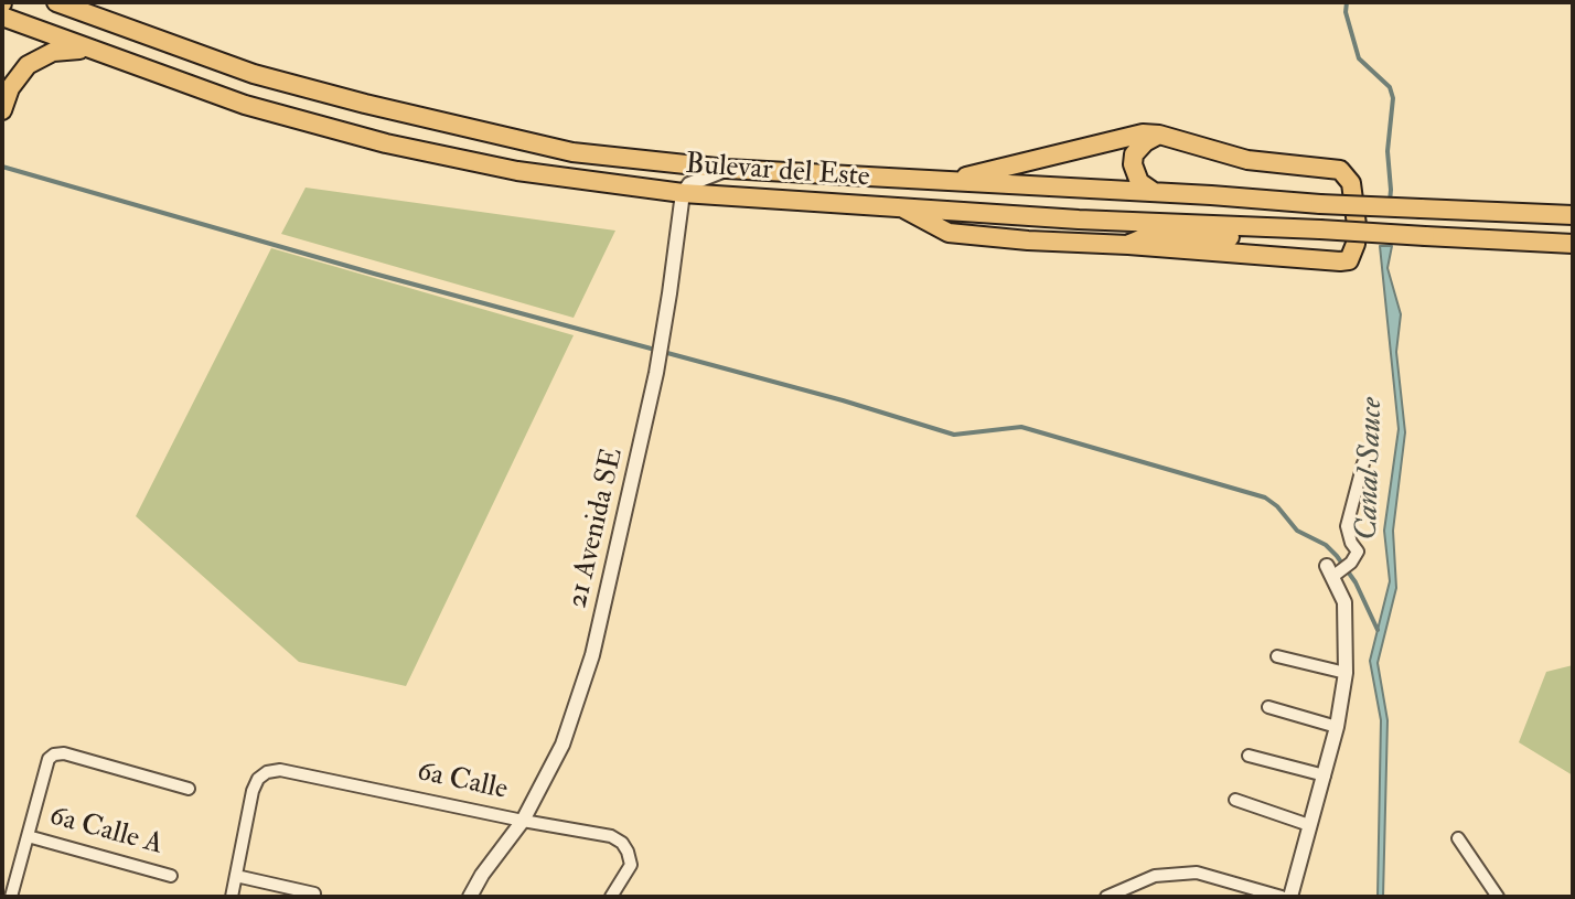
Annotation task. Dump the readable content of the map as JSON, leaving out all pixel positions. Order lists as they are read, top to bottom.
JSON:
{
  "streets": {
    "highway": ["Bulevar del Este"],
    "street": ["21 Avenida SE", "6a Calle", "6a Calle A"]
  },
  "crossings": [
    ["Bulevar del Este", "21 Avenida SE"],
    ["21 Avenida SE", "6a Calle"]
  ],
  "water": ["Canal Sauce"]
}
